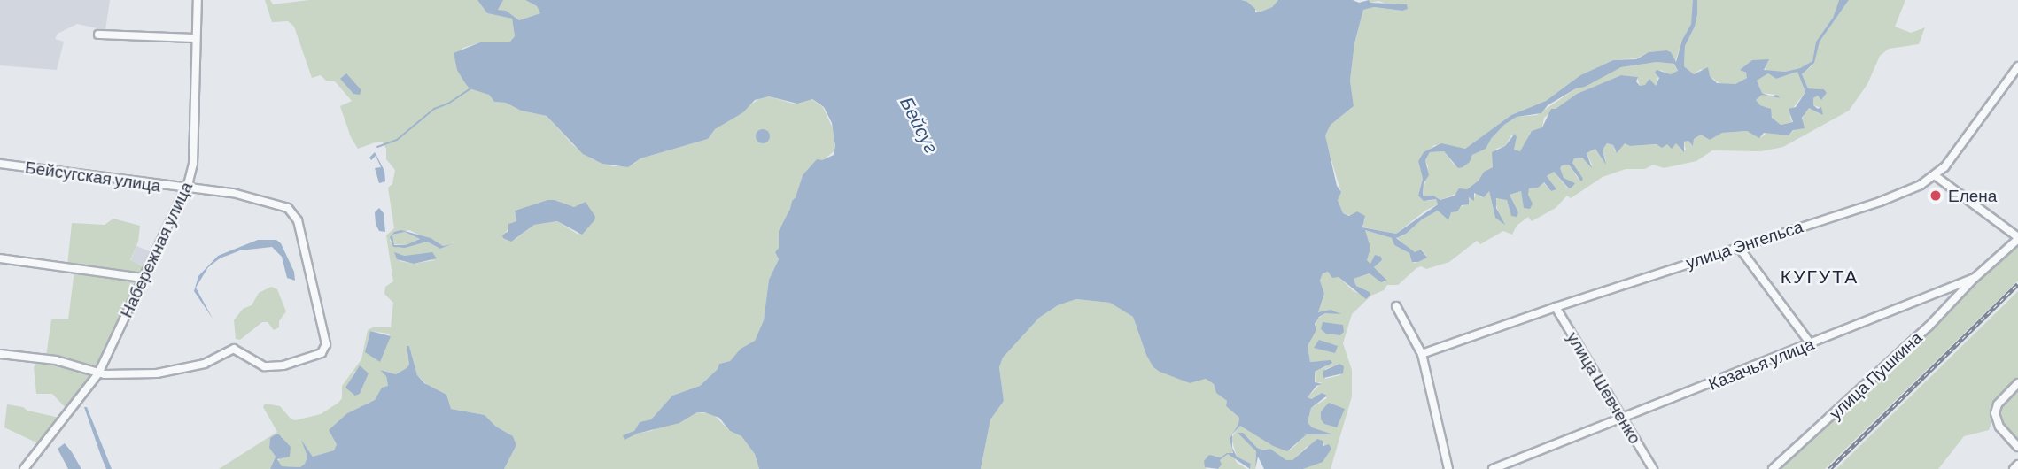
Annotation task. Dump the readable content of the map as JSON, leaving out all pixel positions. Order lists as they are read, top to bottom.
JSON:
{
  "streets": {
    "street": [
      "Бейсугская улица",
      "улица Энгельса",
      "Набережная улица",
      "Казачья улица",
      "улица Пушкина",
      "улица Шевченко"
    ]
  },
  "crossings": [
    ["Бейсугская улица", "Набережная улица"],
    ["улица Энгельса", "улица Шевченко"],
    ["Казачья улица", "улица Пушкина"],
    ["Казачья улица", "улица Шевченко"]
  ],
  "districts": ["КУГУТА"],
  "water": ["Бейсуг"],
  "places": ["Елена"]
}
